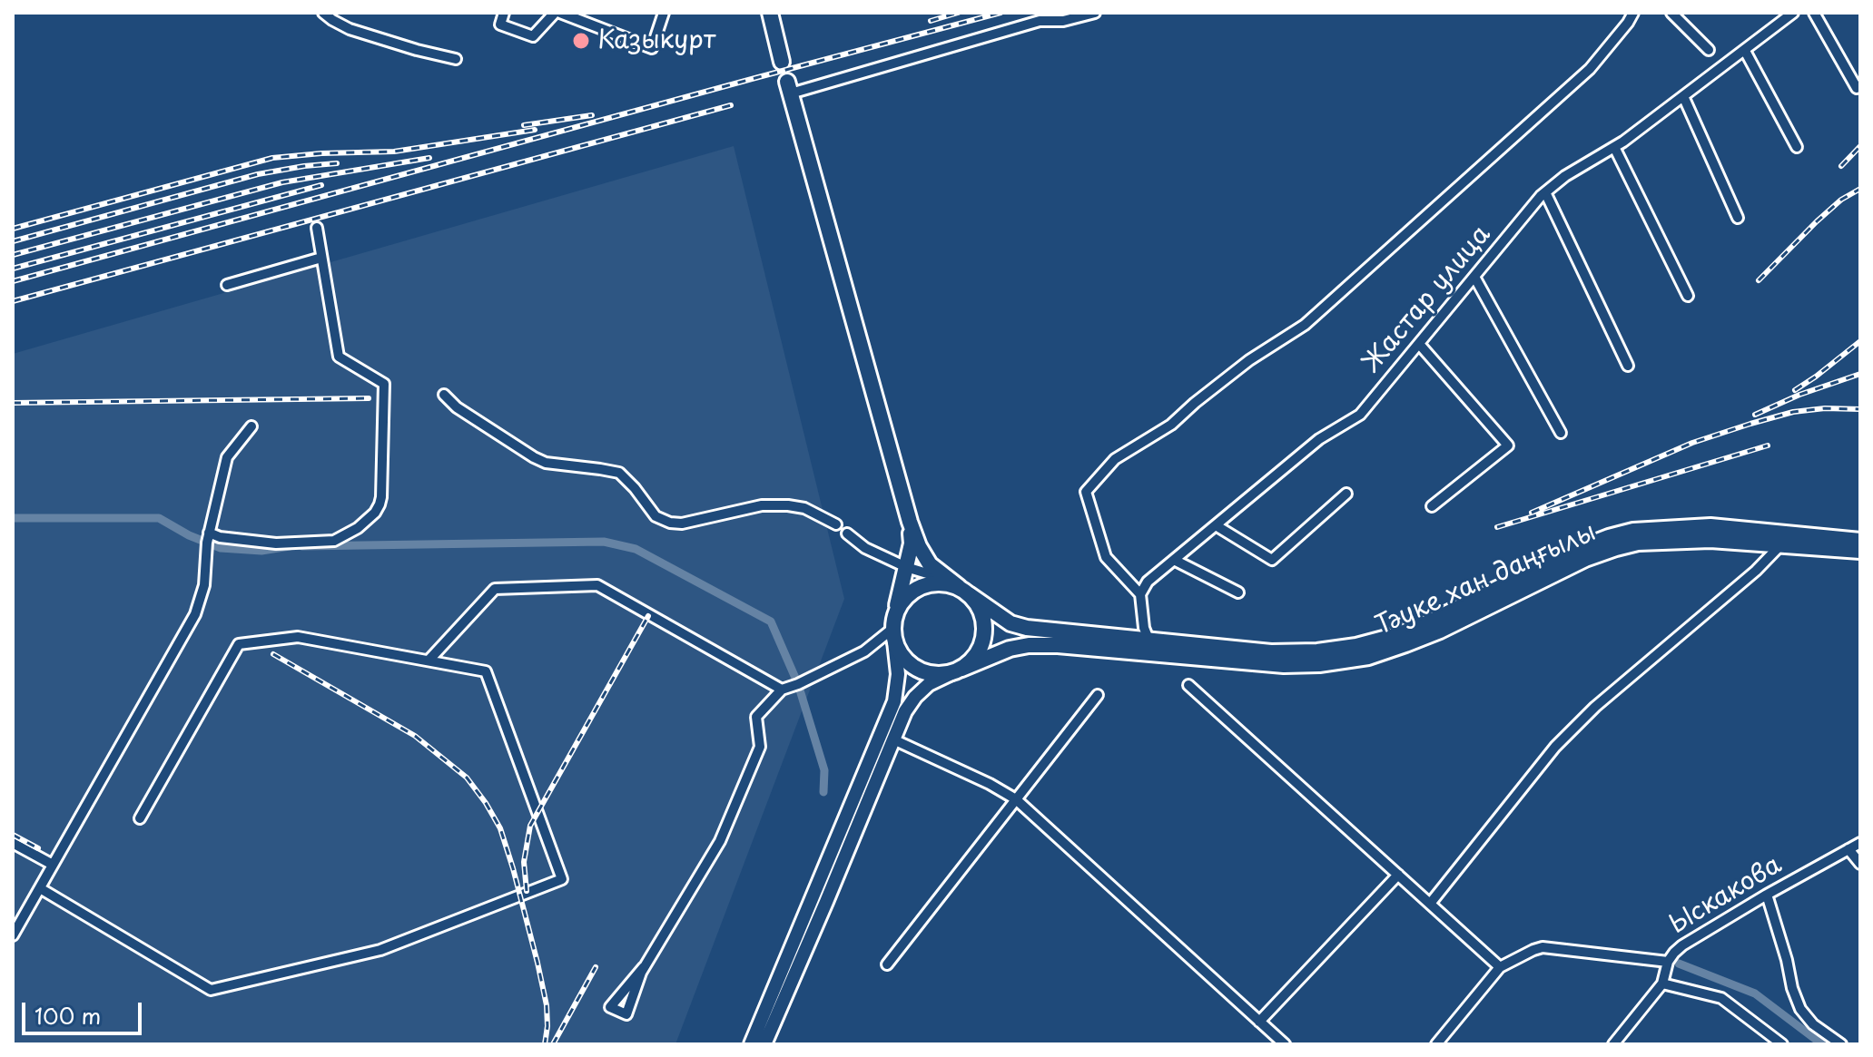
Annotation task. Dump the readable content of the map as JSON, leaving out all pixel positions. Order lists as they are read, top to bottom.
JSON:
{
  "streets": {
    "main road": ["Тәуке хан даңғылы"],
    "street": ["Жастар улица", "Ыскакова"]
  },
  "places": ["Казыкурт"],
  "scale_bar": "100 m"
}
